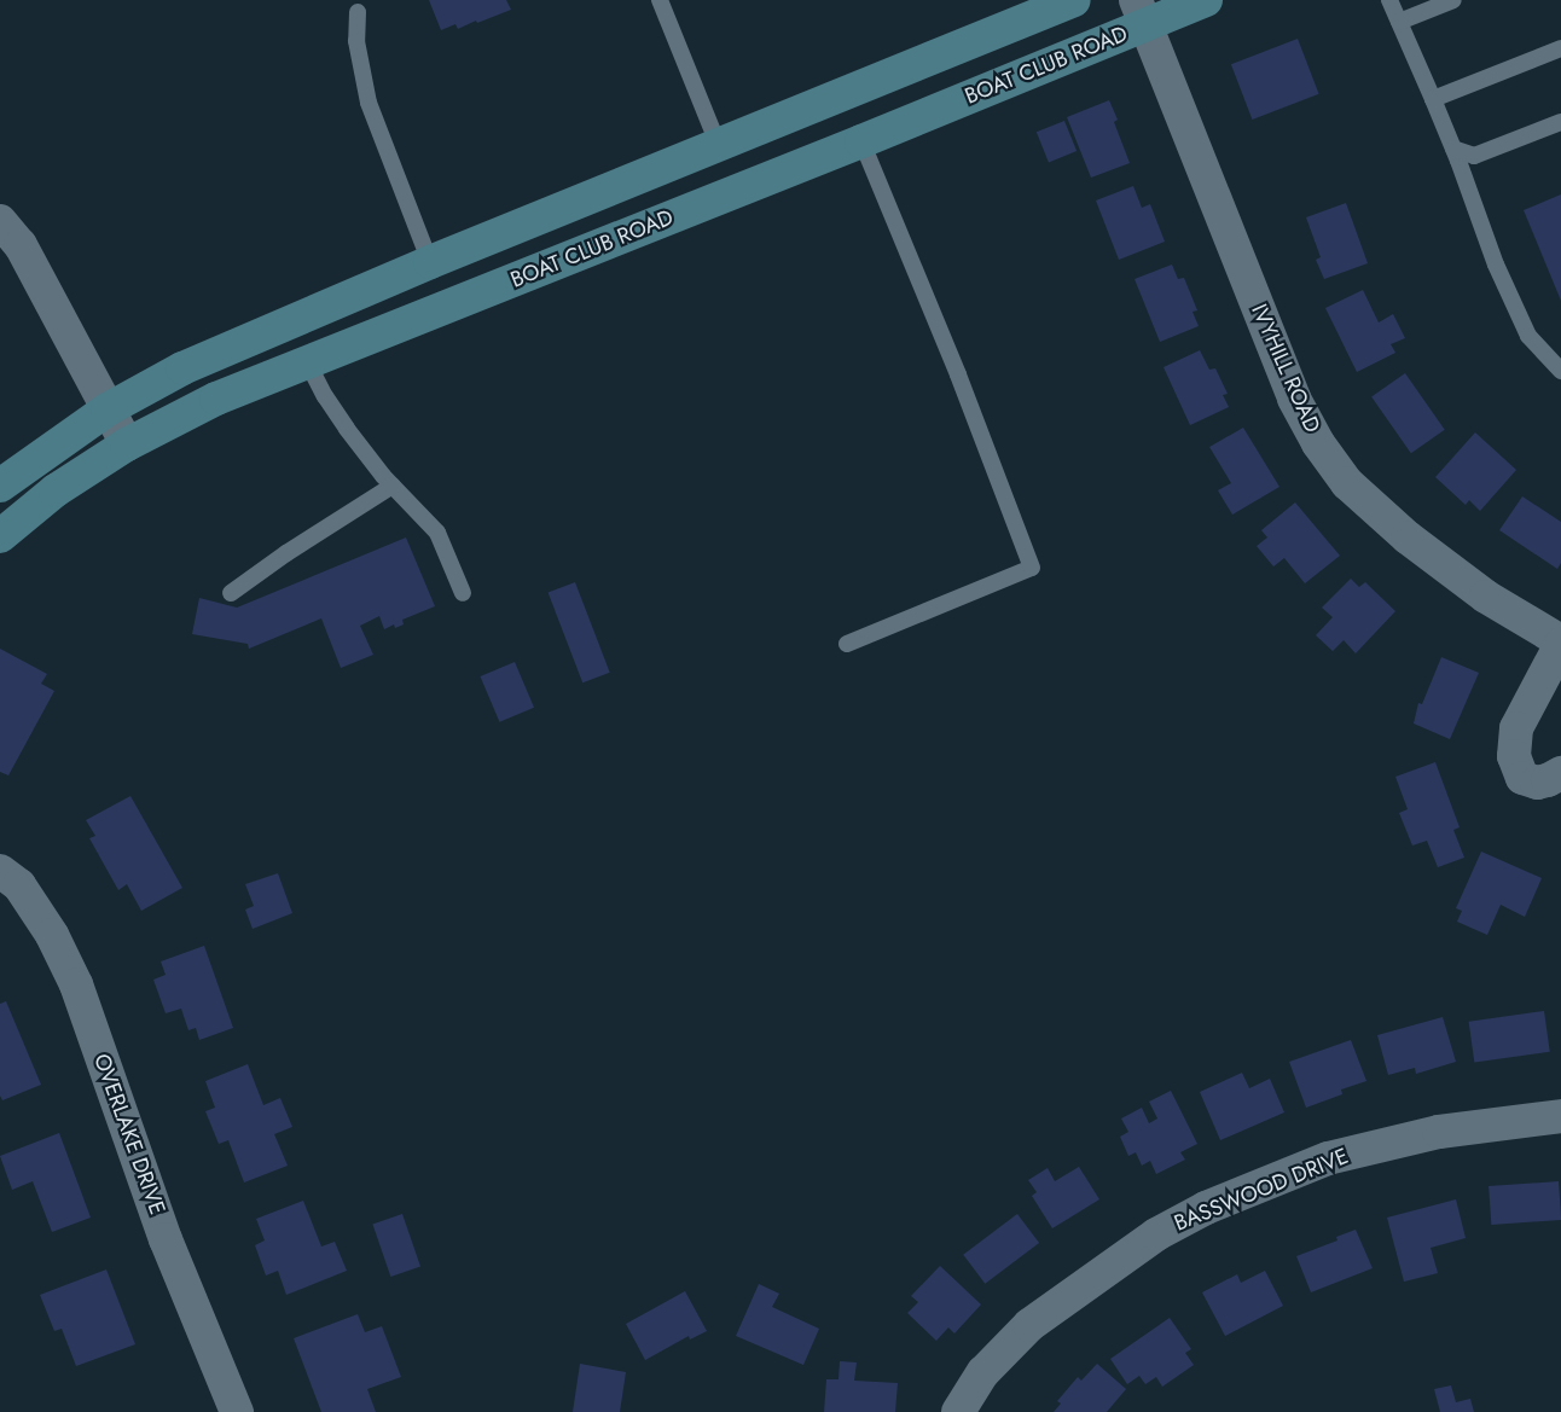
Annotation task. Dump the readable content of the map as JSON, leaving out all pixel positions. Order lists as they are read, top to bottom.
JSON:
{
  "streets": {
    "main road": ["BOAT CLUB ROAD"],
    "street": ["IVYHILL ROAD", "OVERLAKE DRIVE", "BASSWOOD DRIVE"]
  },
  "crossings": [
    ["BOAT CLUB ROAD", "IVYHILL ROAD"]
  ]
}
